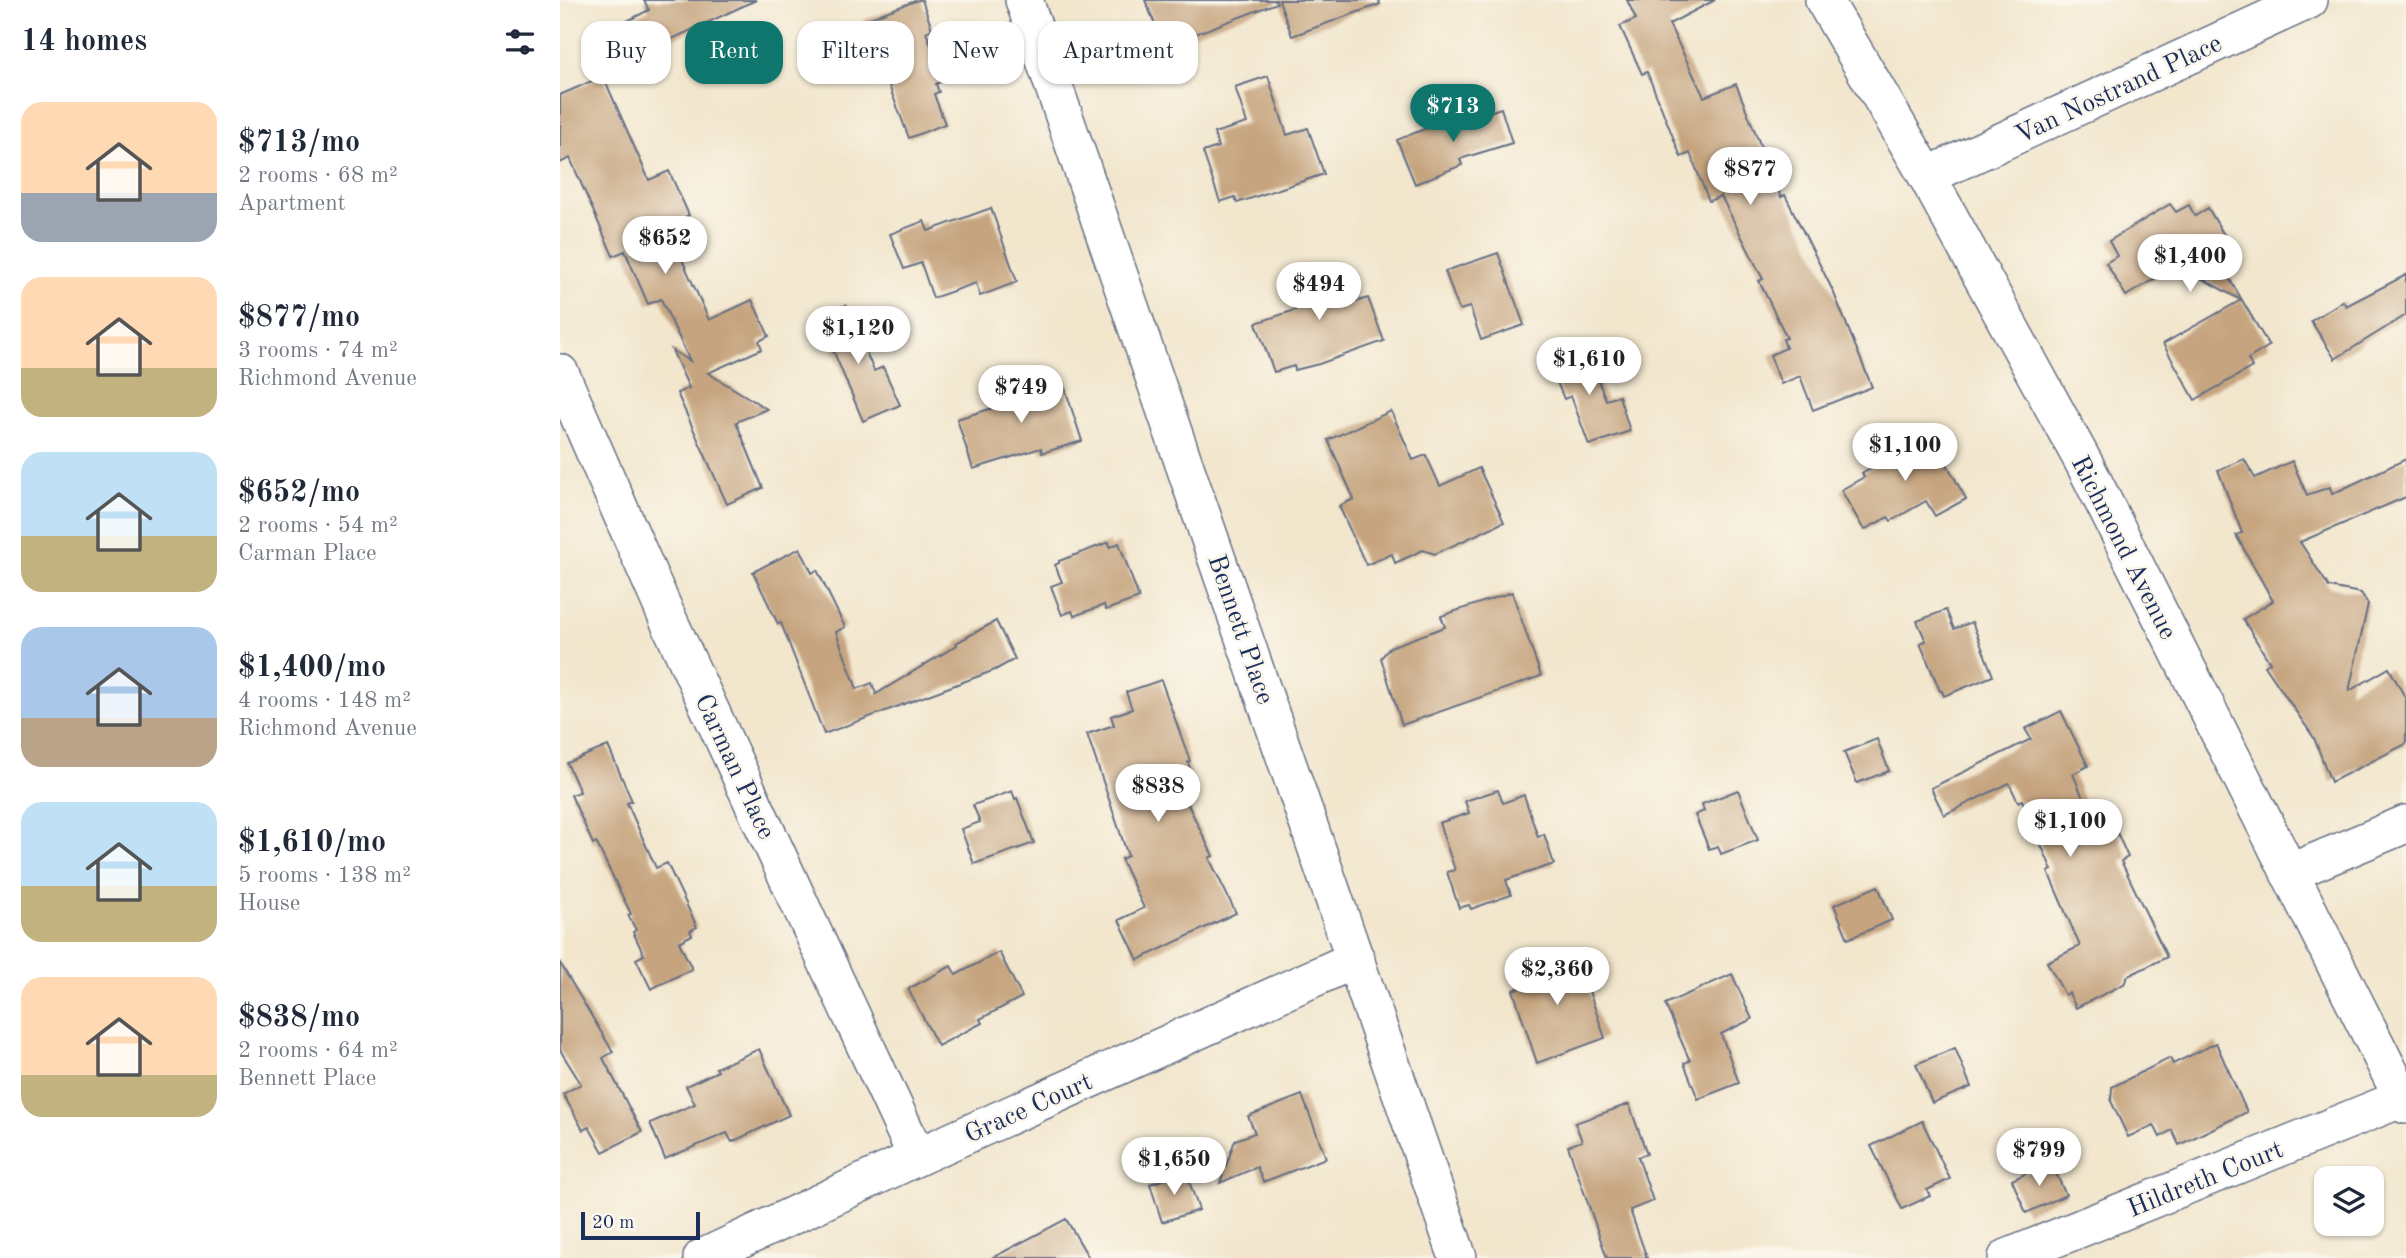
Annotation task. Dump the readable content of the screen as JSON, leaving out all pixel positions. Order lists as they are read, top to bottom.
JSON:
{
  "streets": {
    "street": [
      "Van Nostrand Place",
      "Richmond Avenue",
      "Bennett Place",
      "Carman Place",
      "Grace Court",
      "Hildreth Court"
    ]
  },
  "crossings": [
    ["Van Nostrand Place", "Richmond Avenue"],
    ["Richmond Avenue", "Hildreth Court"],
    ["Bennett Place", "Grace Court"],
    ["Carman Place", "Grace Court"]
  ],
  "scale_bar": "20 m",
  "page": {
    "heading": "14 homes",
    "chip": [
      "Buy",
      "Rent",
      "Filters",
      "New",
      "Apartment"
    ],
    "list": [
      {
        "name": "$713/mo",
        "note": "2 rooms · 68 m² · Apartment"
      },
      {
        "name": "$877/mo",
        "note": "3 rooms · 74 m² · Richmond Avenue"
      },
      {
        "name": "$652/mo",
        "note": "2 rooms · 54 m² · Carman Place"
      },
      {
        "name": "$1,400/mo",
        "note": "4 rooms · 148 m² · Richmond Avenue"
      },
      {
        "name": "$1,610/mo",
        "note": "5 rooms · 138 m² · House"
      },
      {
        "name": "$838/mo",
        "note": "2 rooms · 64 m² · Bennett Place"
      }
    ],
    "price": [
      "$713",
      "$877",
      "$652",
      "$1,400",
      "$494",
      "$1,120",
      "$1,610",
      "$749",
      "$1,100",
      "$838",
      "$1,100",
      "$2,360",
      "$799",
      "$1,650"
    ],
    "scale": "20 m"
  }
}
